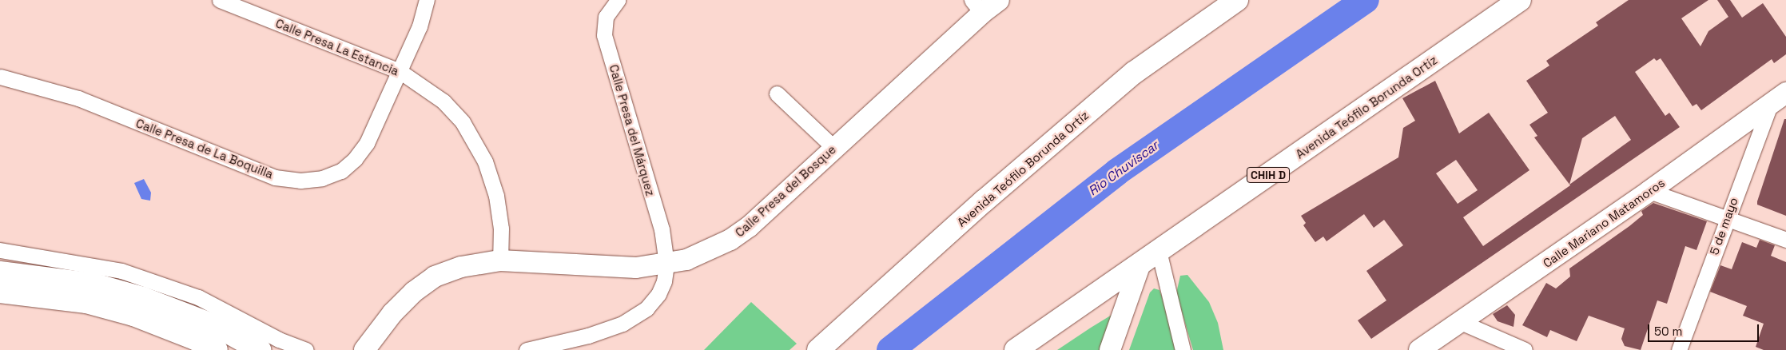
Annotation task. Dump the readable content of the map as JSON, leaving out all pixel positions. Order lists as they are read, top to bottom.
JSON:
{
  "streets": {
    "main road": ["Avenida Teófilo Borunda Ortíz", "CHIH D"],
    "street": [
      "Calle Presa La Estancia",
      "Calle Presa del Márquez",
      "Calle Presa de La Boquilla",
      "Calle Presa del Bosque",
      "Calle Mariano Matamoros",
      "5 de mayo"
    ]
  },
  "crossings": [
    ["Calle Presa La Estancia", "Calle Presa de La Boquilla"],
    ["Calle Presa La Estancia", "Calle Presa del Bosque"],
    ["Calle Presa del Márquez", "Calle Presa del Bosque"],
    ["Calle Mariano Matamoros", "5 de mayo"]
  ],
  "water": ["Rio Chuviscar"],
  "scale_bar": "50 m"
}
